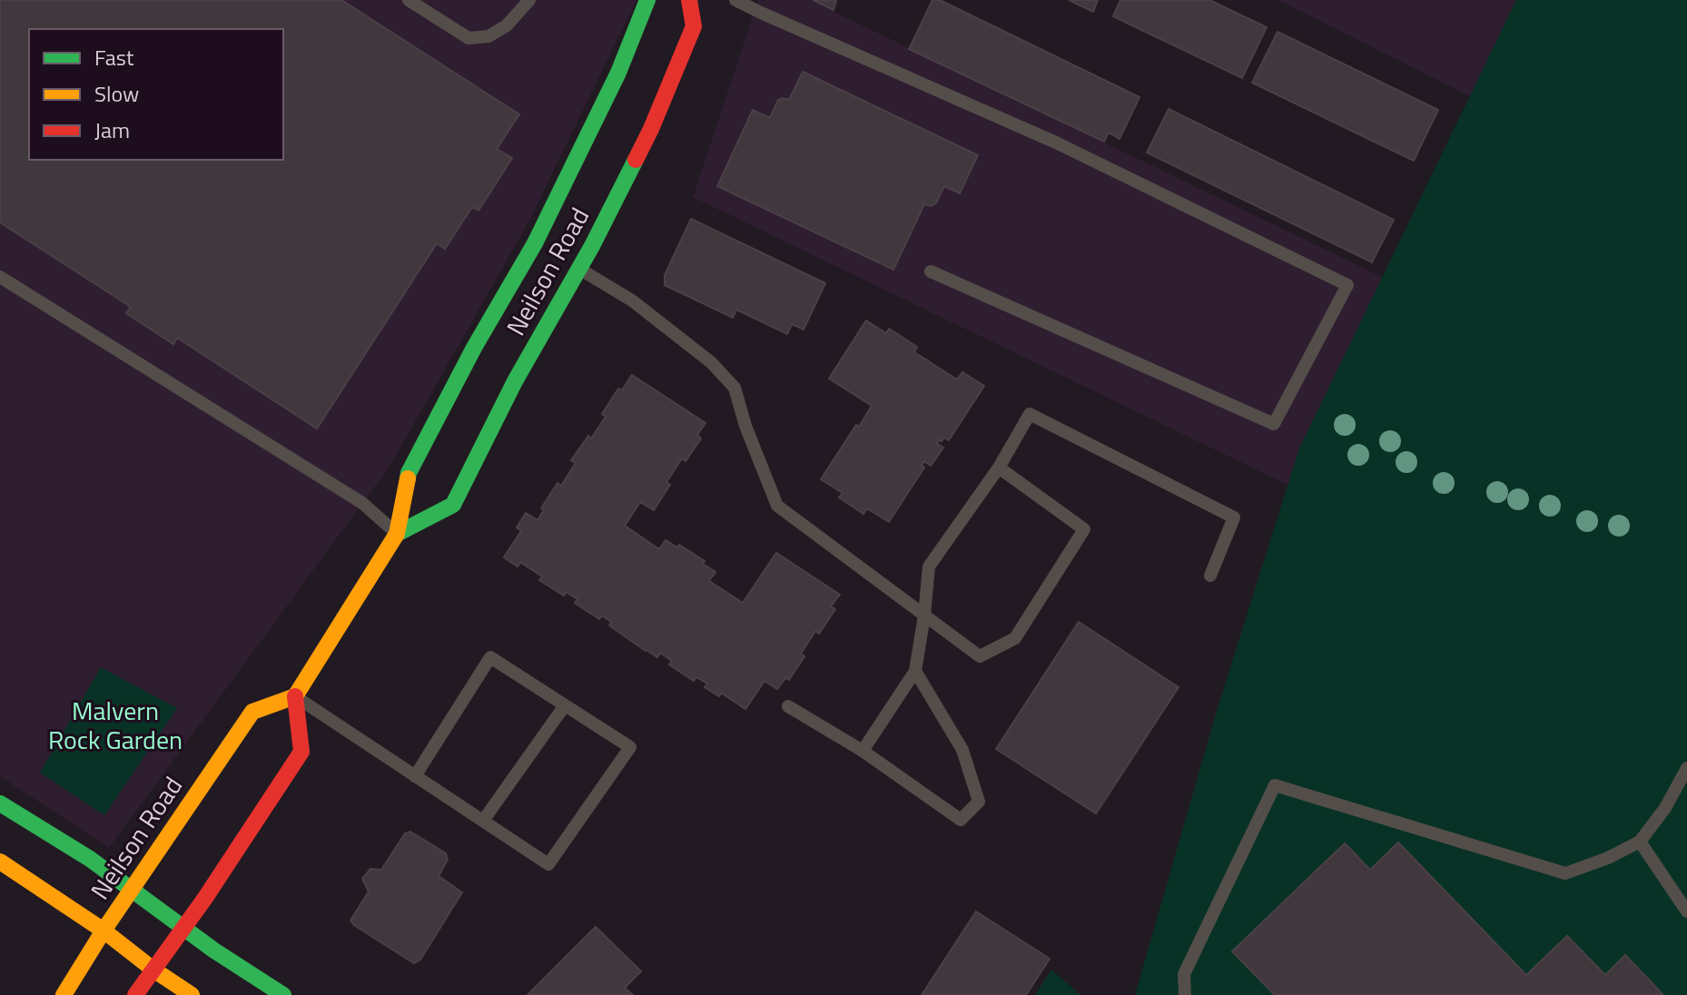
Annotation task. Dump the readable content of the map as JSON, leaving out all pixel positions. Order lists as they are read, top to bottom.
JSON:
{
  "streets": {
    "main road": ["Neilson Road"]
  },
  "parks": ["Malvern Rock Garden"],
  "legend": ["Fast", "Slow", "Jam"]
}
